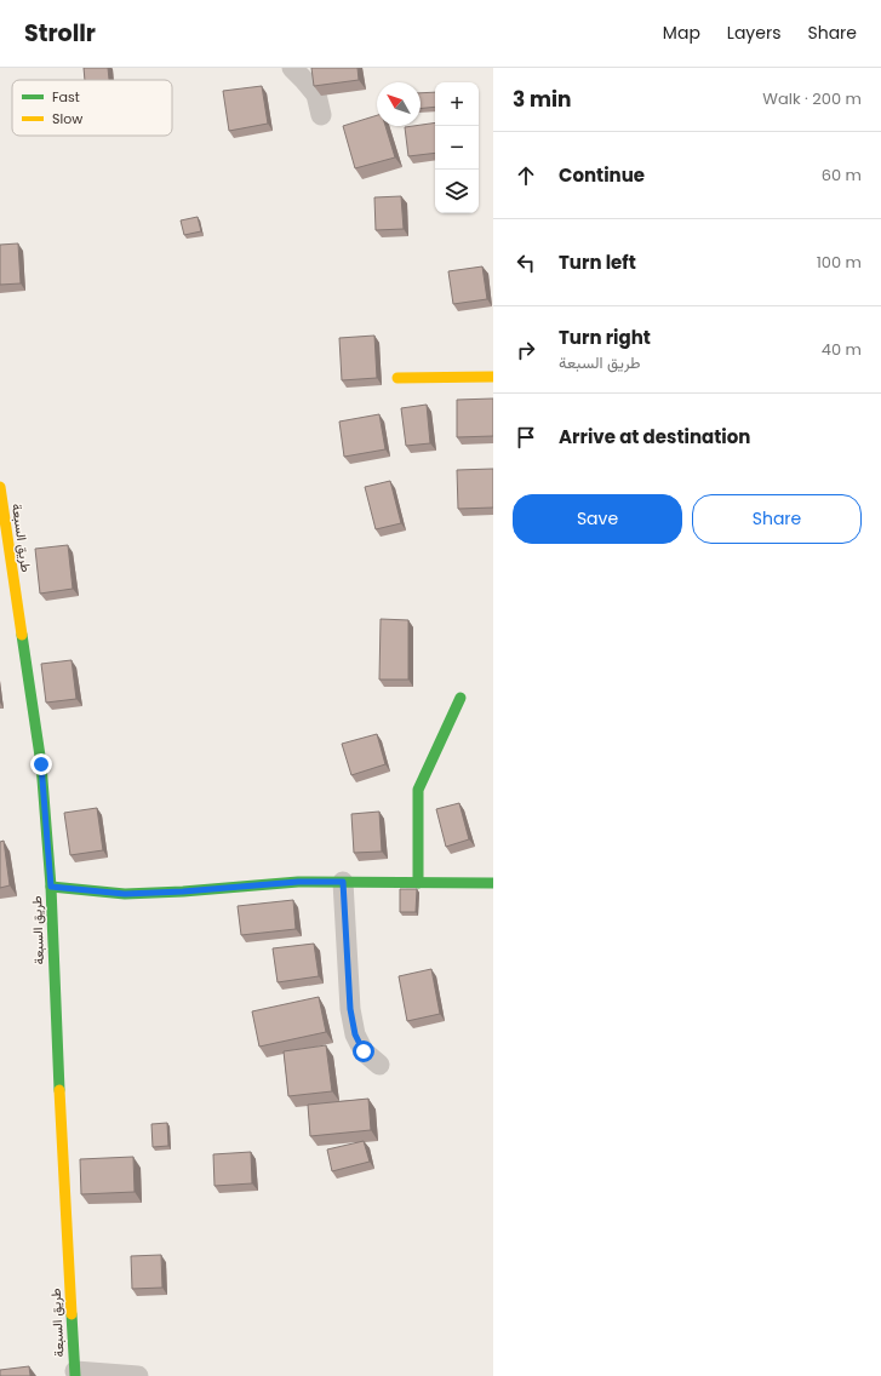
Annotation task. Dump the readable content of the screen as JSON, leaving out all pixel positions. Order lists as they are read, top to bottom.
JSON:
{
  "streets": {
    "street": ["طريق السبعة"]
  },
  "legend": ["Fast", "Slow"],
  "north": "top left",
  "page": {
    "header": "Strollr",
    "nav": ["Map", "Layers", "Share"],
    "heading": ["3 min", "Walk · 200 m"],
    "map_buttons": ["+", "−"],
    "list": [
      ["Continue", "60 m"],
      ["Turn left", "100 m"],
      ["Turn right", "طريق السبعة", "40 m"],
      "Arrive at destination"
    ],
    "buttons": ["Save", "Share"]
  }
}
